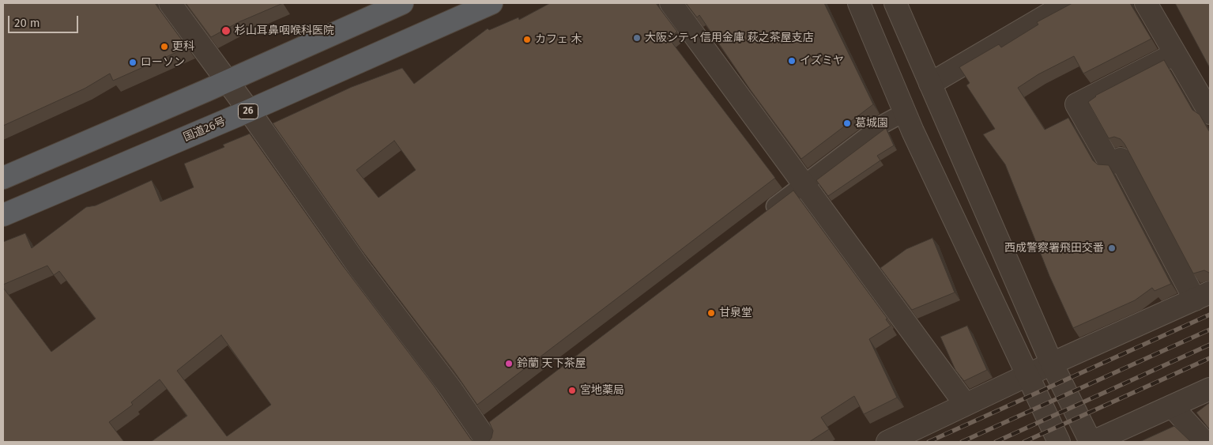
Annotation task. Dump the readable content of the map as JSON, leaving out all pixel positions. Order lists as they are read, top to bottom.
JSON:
{
  "streets": {
    "highway": ["26", "国道26号"]
  },
  "places": [
    "杉山耳鼻咽喉科医院",
    "大阪シティ信用金庫 萩之茶屋支店",
    "カフェ 木",
    "更科",
    "イズミヤ",
    "ローソン",
    "葛城園",
    "西成警察署飛田交番",
    "甘泉堂",
    "鈴蘭 天下茶屋",
    "宮地薬局"
  ],
  "scale_bar": "20 m"
}
